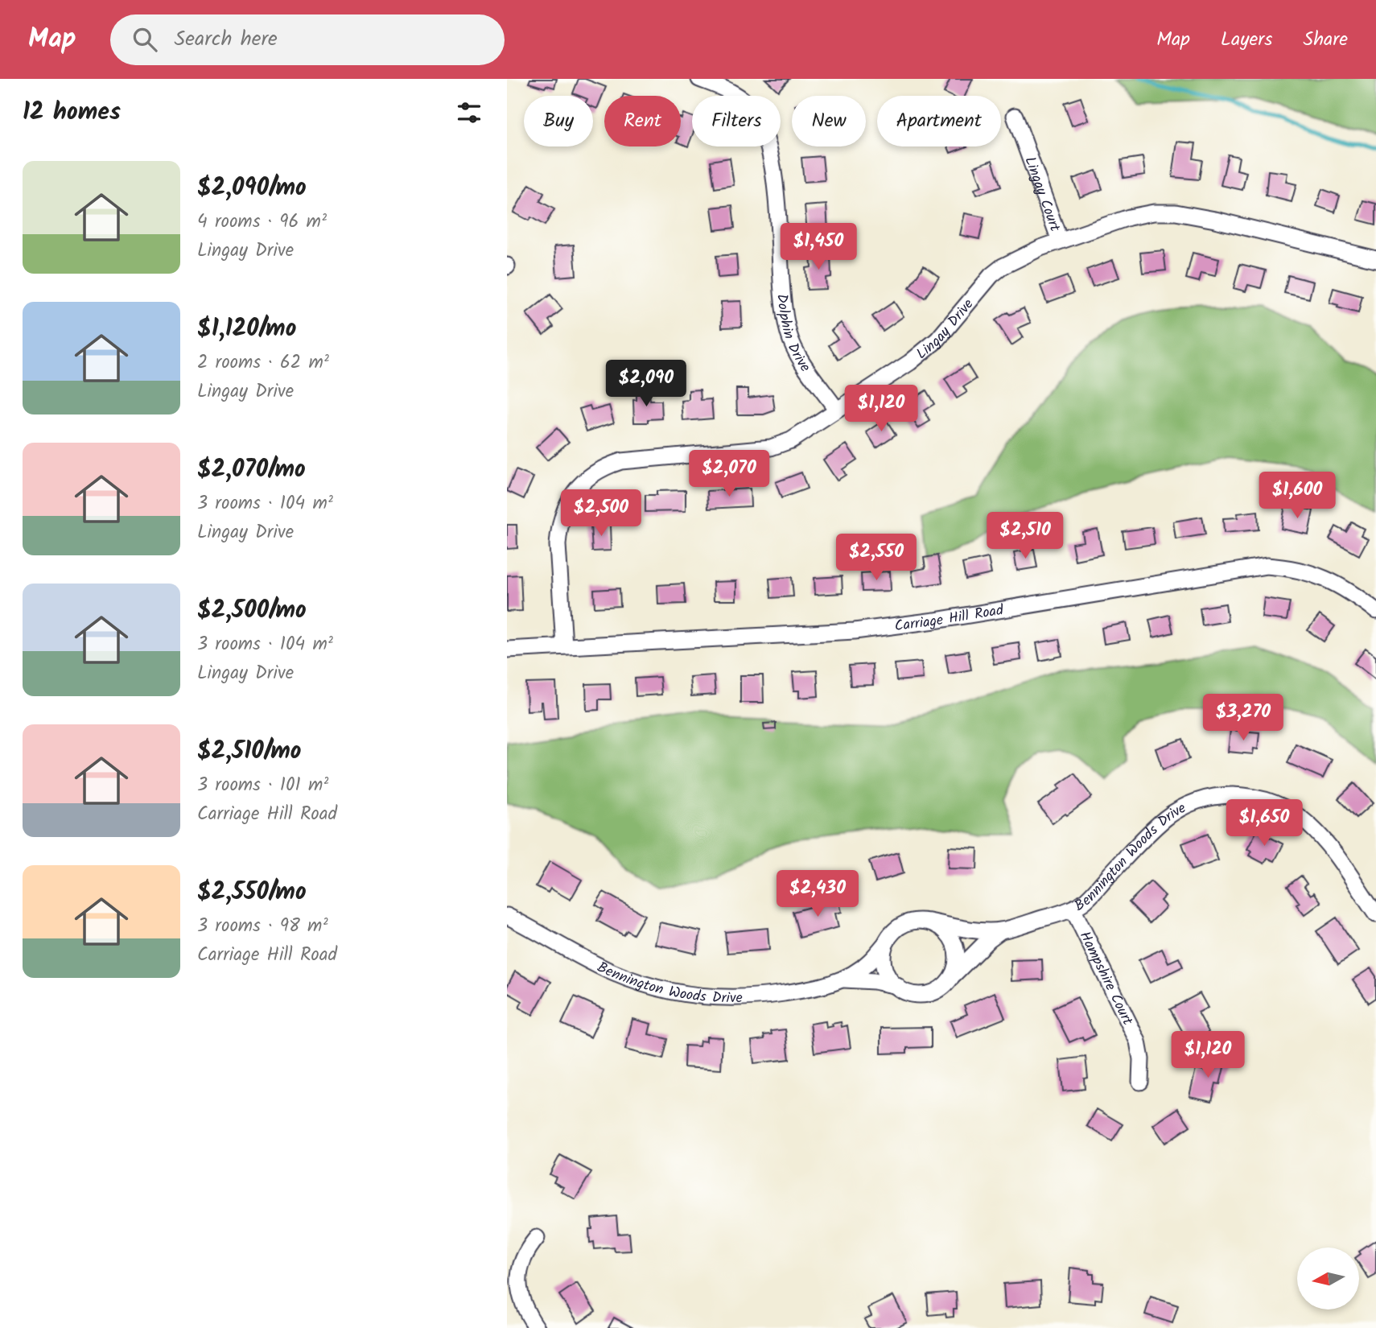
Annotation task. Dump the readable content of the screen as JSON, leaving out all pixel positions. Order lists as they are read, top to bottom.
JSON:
{
  "streets": {
    "street": [
      "Lingay Court",
      "Lingay Drive",
      "Dolphin Drive",
      "Carriage Hill Road",
      "Bennington Woods Drive",
      "Hampshire Court"
    ]
  },
  "crossings": [
    ["Lingay Court", "Lingay Drive"],
    ["Lingay Drive", "Dolphin Drive"],
    ["Lingay Drive", "Carriage Hill Road"],
    ["Bennington Woods Drive", "Hampshire Court"]
  ],
  "north": "left",
  "page": {
    "header": "Map",
    "search": "Search here",
    "nav": ["Map", "Layers", "Share"],
    "heading": "12 homes",
    "chip": [
      "Buy",
      "Rent",
      "Filters",
      "New",
      "Apartment"
    ],
    "list": [
      {
        "name": "$2,090/mo",
        "note": "4 rooms · 96 m² · Lingay Drive"
      },
      {
        "name": "$1,120/mo",
        "note": "2 rooms · 62 m² · Lingay Drive"
      },
      {
        "name": "$2,070/mo",
        "note": "3 rooms · 104 m² · Lingay Drive"
      },
      {
        "name": "$2,500/mo",
        "note": "3 rooms · 104 m² · Lingay Drive"
      },
      {
        "name": "$2,510/mo",
        "note": "3 rooms · 101 m² · Carriage Hill Road"
      },
      {
        "name": "$2,550/mo",
        "note": "3 rooms · 98 m² · Carriage Hill Road"
      }
    ],
    "price": [
      "$1,450",
      "$2,090",
      "$1,120",
      "$2,070",
      "$1,600",
      "$2,500",
      "$2,510",
      "$2,550",
      "$3,270",
      "$1,650",
      "$2,430",
      "$1,120"
    ]
  }
}
